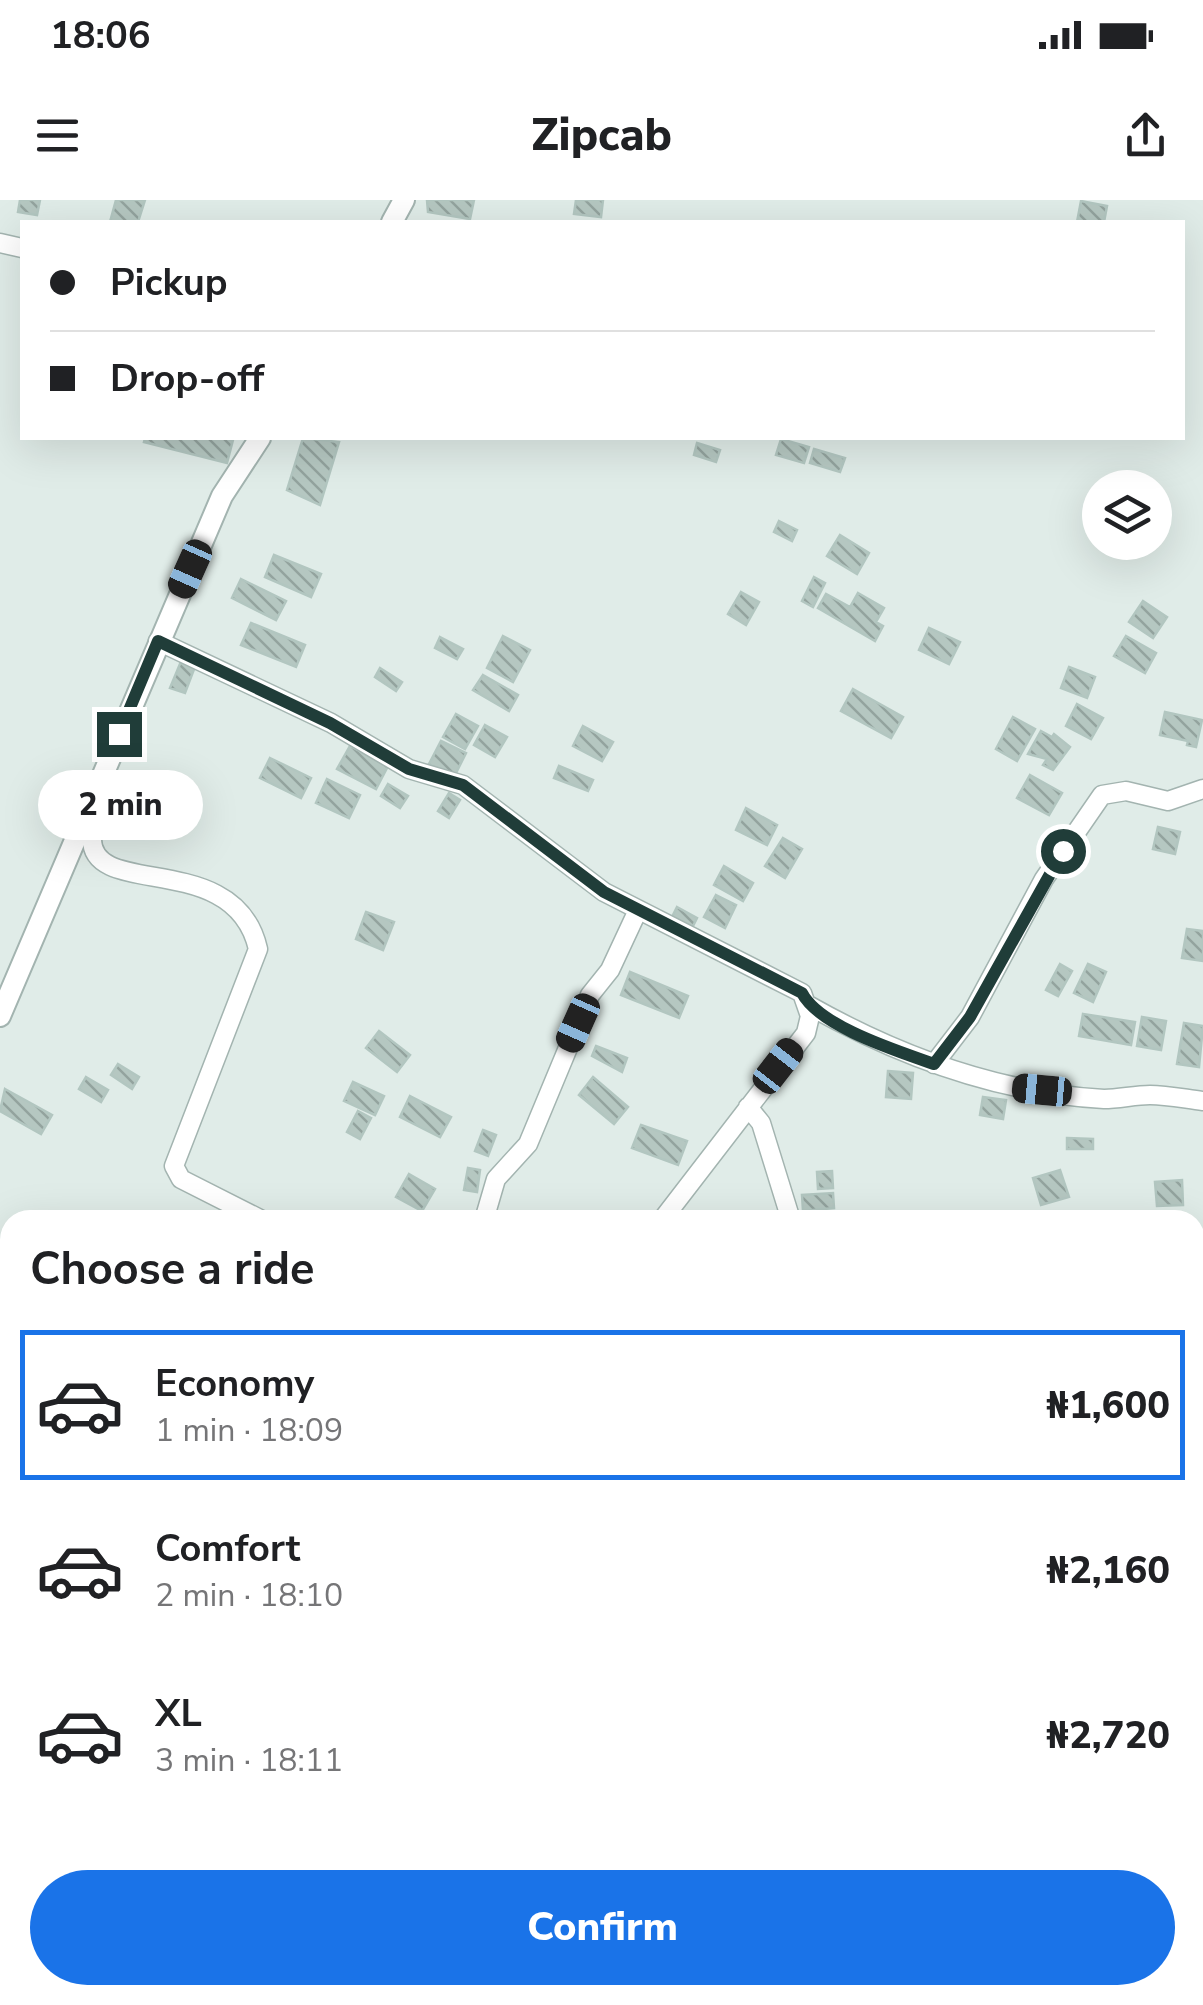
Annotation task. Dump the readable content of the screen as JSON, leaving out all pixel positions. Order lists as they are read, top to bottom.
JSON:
{
  "page": {
    "status": "18:06",
    "header": "Zipcab",
    "banner": ["Pickup", "Drop-off"],
    "bubble": "2 min",
    "heading": "Choose a ride",
    "list": [
      {
        "name": "Economy",
        "note": "1 min · 18:09",
        "value": "₦1,600"
      },
      {
        "name": "Comfort",
        "note": "2 min · 18:10",
        "value": "₦2,160"
      },
      {
        "name": "XL",
        "note": "3 min · 18:11",
        "value": "₦2,720"
      }
    ],
    "buttons": "Confirm"
  }
}
